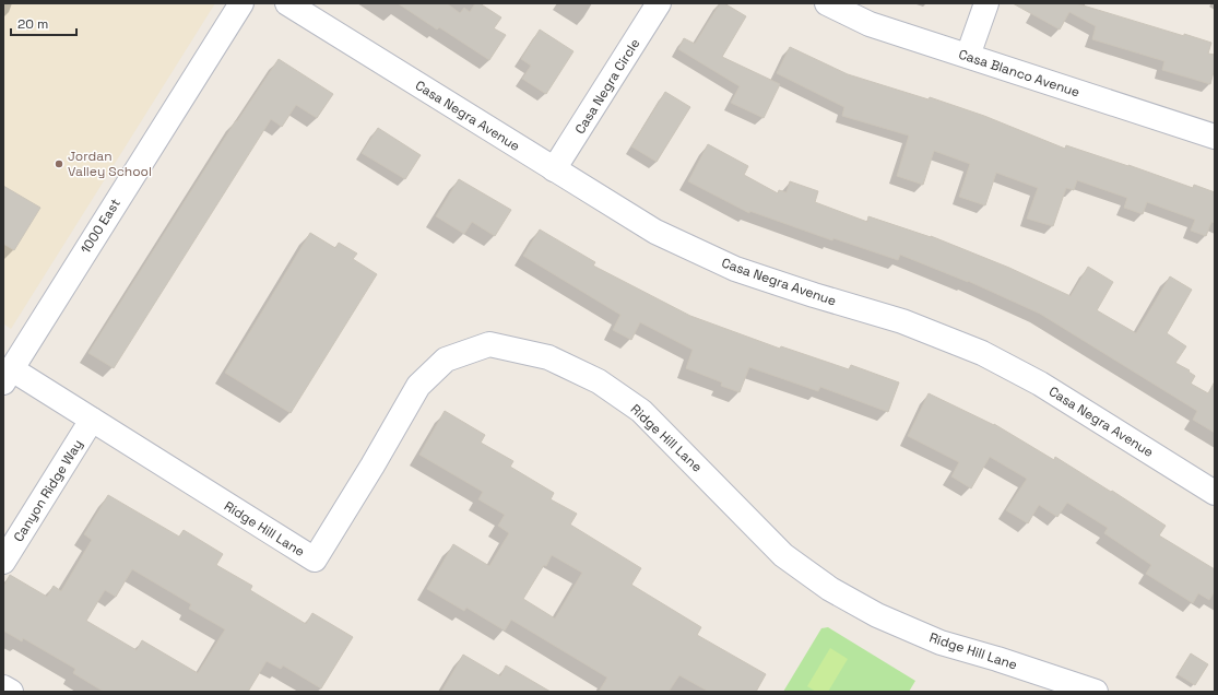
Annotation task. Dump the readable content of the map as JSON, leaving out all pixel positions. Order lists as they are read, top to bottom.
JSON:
{
  "streets": {
    "street": [
      "Casa Blanco Avenue",
      "Casa Negra Circle",
      "Casa Negra Avenue",
      "1000 East",
      "Ridge Hill Lane",
      "Canyon Ridge Way"
    ]
  },
  "crossings": [
    ["Casa Negra Circle", "Casa Negra Avenue"],
    ["1000 East", "Ridge Hill Lane"],
    ["Ridge Hill Lane", "Canyon Ridge Way"]
  ],
  "places": ["Jordan Valley School"],
  "scale_bar": "20 m"
}
